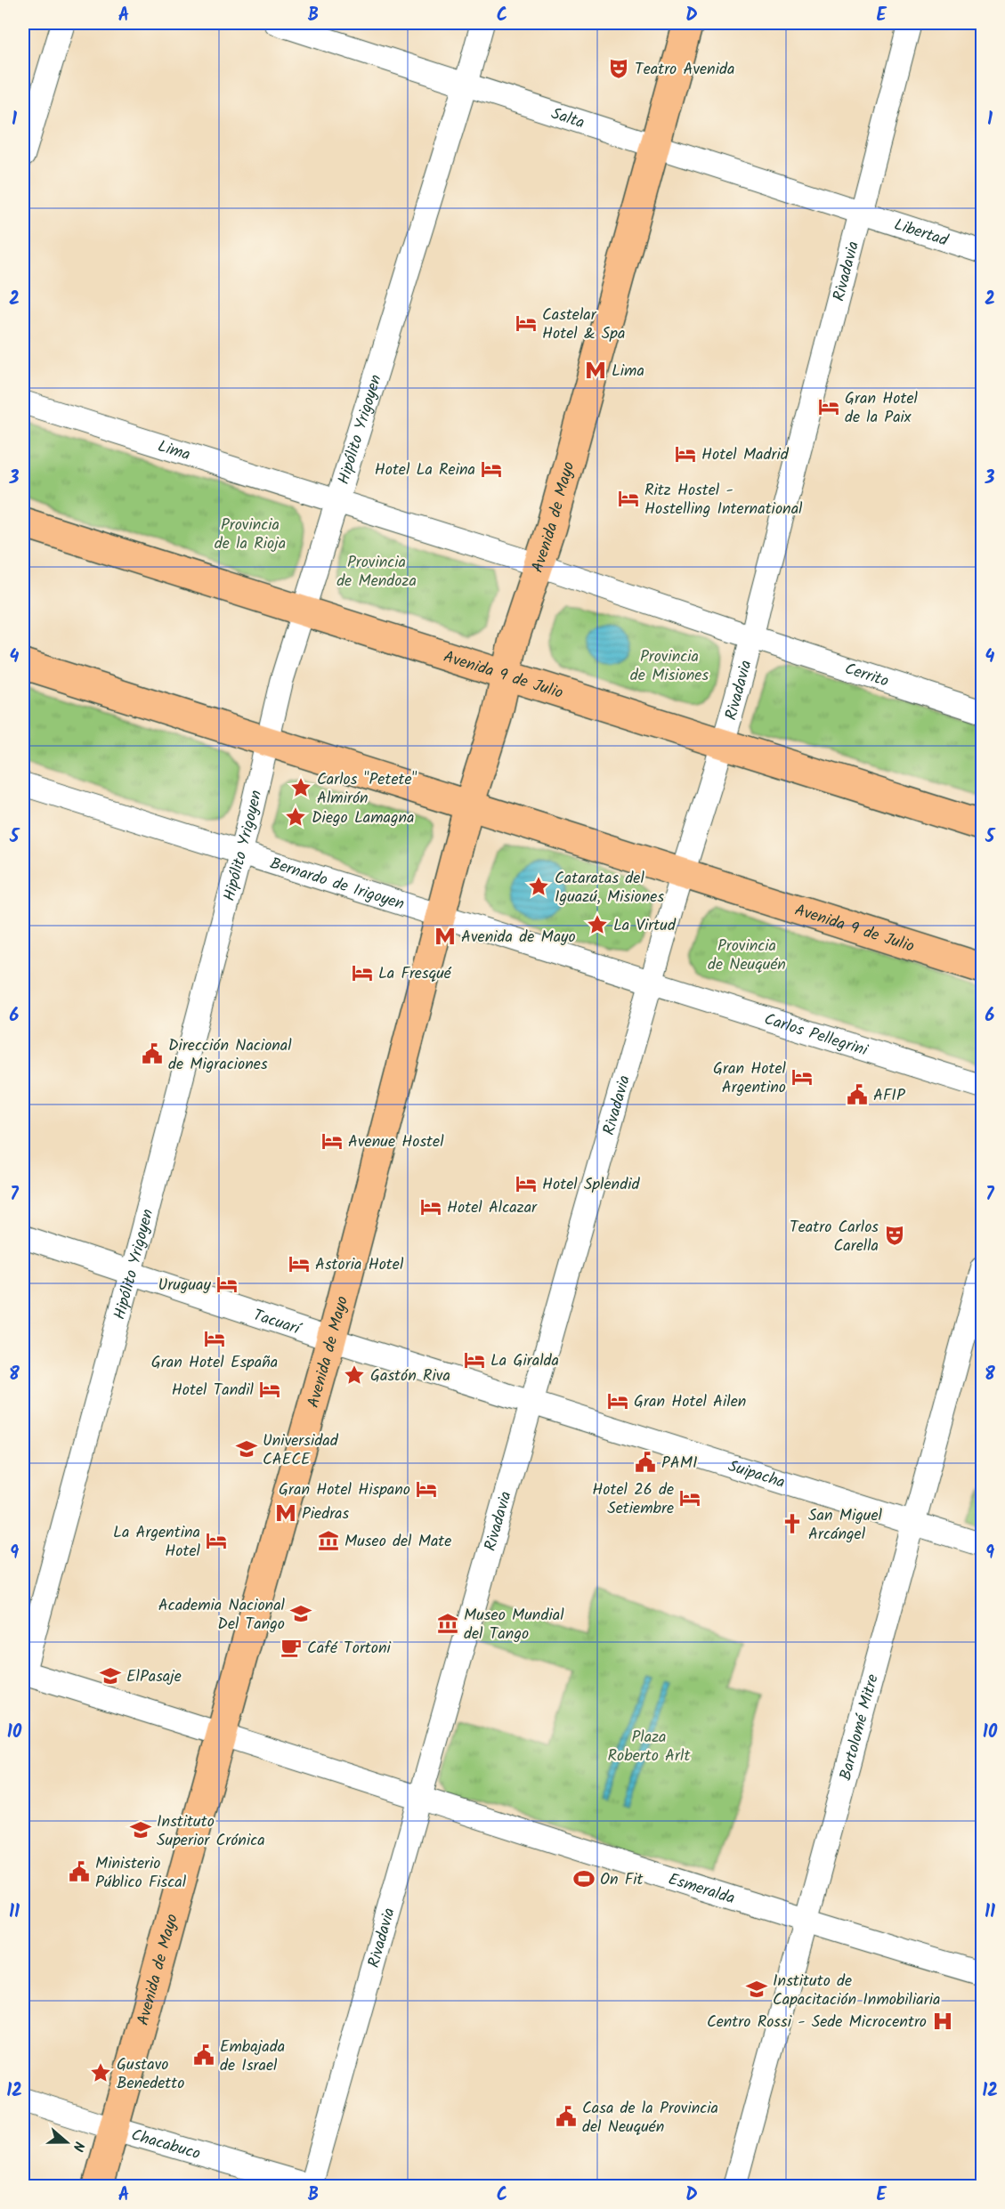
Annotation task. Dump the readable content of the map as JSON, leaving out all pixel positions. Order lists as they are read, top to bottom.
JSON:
{
  "streets": {
    "main road": ["Avenida de Mayo", "Avenida 9 de Julio"],
    "street": [
      "Salta",
      "Libertad",
      "Rivadavia",
      "Hipólito Yrigoyen",
      "Lima",
      "Cerrito",
      "Bernardo de Irigoyen",
      "Carlos Pellegrini",
      "Tacuarí",
      "Suipacha",
      "Bartolomé Mitre",
      "Esmeralda",
      "Chacabuco"
    ]
  },
  "crossings": [
    ["Salta", "Libertad"],
    ["Salta", "Rivadavia"],
    ["Salta", "Hipólito Yrigoyen"],
    ["Salta", "Avenida de Mayo"],
    ["Libertad", "Rivadavia"],
    ["Rivadavia", "Lima"],
    ["Rivadavia", "Avenida 9 de Julio"],
    ["Rivadavia", "Cerrito"],
    ["Rivadavia", "Bernardo de Irigoyen"],
    ["Rivadavia", "Carlos Pellegrini"],
    ["Rivadavia", "Tacuarí"],
    ["Rivadavia", "Suipacha"],
    ["Rivadavia", "Esmeralda"],
    ["Rivadavia", "Chacabuco"],
    ["Hipólito Yrigoyen", "Lima"],
    ["Hipólito Yrigoyen", "Avenida 9 de Julio"],
    ["Hipólito Yrigoyen", "Bernardo de Irigoyen"],
    ["Hipólito Yrigoyen", "Tacuarí"],
    ["Lima", "Avenida de Mayo"],
    ["Lima", "Cerrito"],
    ["Avenida de Mayo", "Avenida 9 de Julio"],
    ["Avenida de Mayo", "Bernardo de Irigoyen"],
    ["Avenida de Mayo", "Tacuarí"],
    ["Avenida de Mayo", "Chacabuco"],
    ["Bernardo de Irigoyen", "Carlos Pellegrini"],
    ["Tacuarí", "Suipacha"],
    ["Suipacha", "Bartolomé Mitre"],
    ["Bartolomé Mitre", "Esmeralda"]
  ],
  "parks": [
    "Provincia de la Rioja",
    "Provincia de Mendoza",
    "Provincia de Misiones",
    "Provincia de Neuquén",
    "Plaza Roberto Arlt"
  ],
  "places": {
    "theatre": ["Teatro Avenida", "Teatro Carlos Carella"],
    "hotel": [
      "Castelar Hotel & Spa",
      "Gran Hotel de la Paix",
      "Hotel Madrid",
      "Hotel La Reina",
      "Ritz Hostel - Hostelling International",
      "La Fresqué",
      "Gran Hotel Argentino",
      "Avenue Hostel",
      "Hotel Splendid",
      "Hotel Alcazar",
      "Astoria Hotel",
      "Uruguay",
      "Gran Hotel España",
      "La Giralda",
      "Hotel Tandil",
      "Gran Hotel Ailen",
      "Gran Hotel Hispano",
      "Hotel 26 de Setiembre",
      "La Argentina Hotel"
    ],
    "metro station": ["Lima", "Avenida de Mayo", "Piedras"],
    "place": [
      "Carlos \"Petete\" Almirón",
      "Diego Lamagna",
      "Cataratas del Iguazú, Misiones",
      "La Virtud",
      "Gastón Riva",
      "Gustavo Benedetto"
    ],
    "public building": [
      "Dirección Nacional de Migraciones",
      "AFIP",
      "PAMI",
      "Ministerio Público Fiscal",
      "Embajada de Israel",
      "Casa de la Provincia del Neuquén"
    ],
    "school or university": [
      "Universidad CAECE",
      "Academia Nacional Del Tango",
      "ElPasaje",
      "Instituto Superior Crónica",
      "Instituto de Capacitación Inmobiliaria"
    ],
    "church": ["San Miguel Arcángel"],
    "museum": ["Museo del Mate", "Museo Mundial del Tango"],
    "cafe": ["Café Tortoni"],
    "sports": ["On Fit"],
    "hospital": ["Centro Rossi - Sede Microcentro"]
  },
  "north": "right",
  "grid": {
    "columns": [
      "A",
      "B",
      "C",
      "D",
      "E"
    ],
    "rows": [
      "1",
      "2",
      "3",
      "4",
      "5",
      "6",
      "7",
      "8",
      "9",
      "10",
      "11",
      "12"
    ]
  }
}
